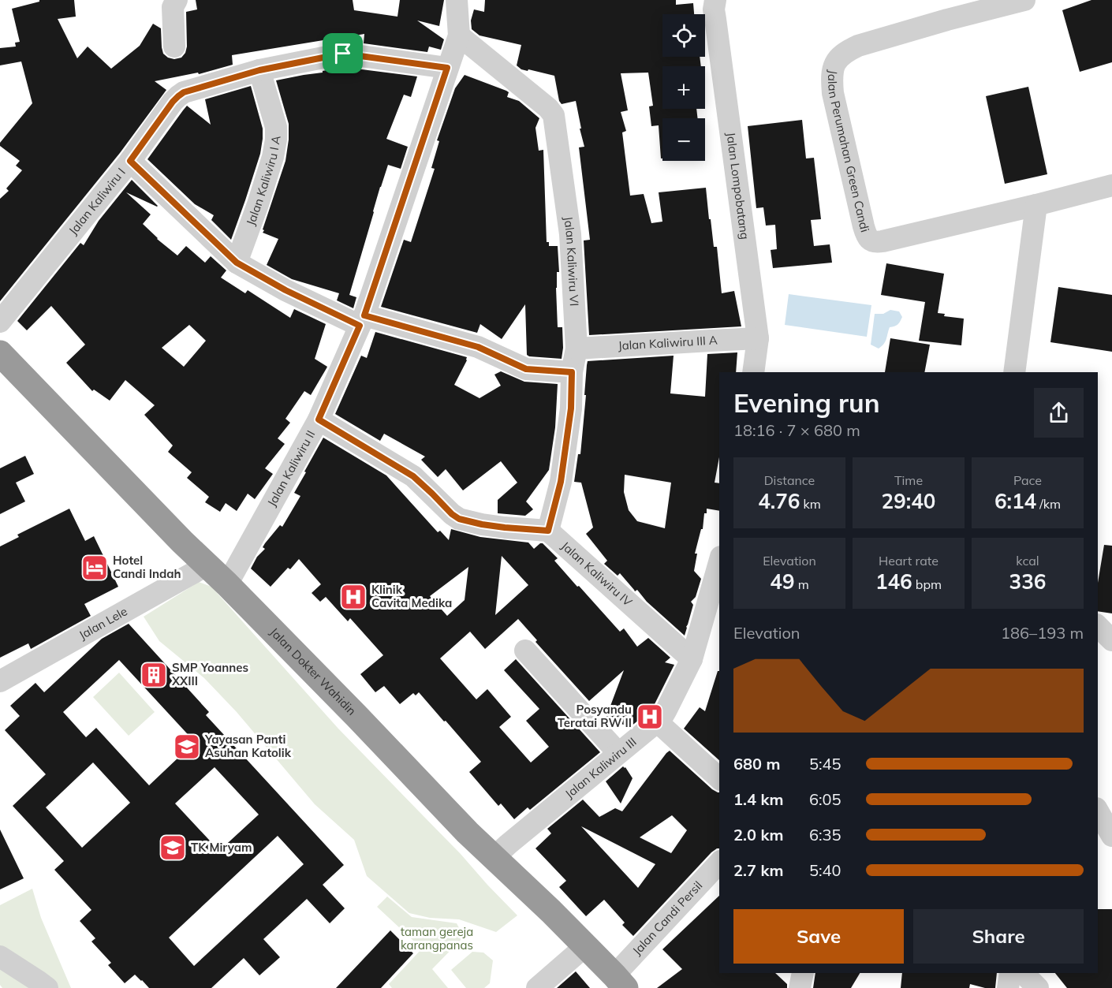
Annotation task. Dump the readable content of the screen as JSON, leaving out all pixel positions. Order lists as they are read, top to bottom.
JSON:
{
  "streets": {
    "highway": ["Jalan Dokter Wahidin"],
    "street": [
      "Jalan Perumahan Green Candi",
      "Jalan Kaliwiru I A",
      "Jalan Lompobatang",
      "Jalan Kaliwiru I",
      "Jalan Kaliwiru VI",
      "Jalan Kaliwiru III A",
      "Jalan Kaliwiru II",
      "Jalan Kaliwiru IV",
      "Jalan Lele",
      "Jalan Kaliwiru III",
      "Jalan Candi Persil"
    ]
  },
  "crossings": [
    ["Jalan Kaliwiru I A", "Jalan Kaliwiru I"],
    ["Jalan Lompobatang", "Jalan Kaliwiru III A"],
    ["Jalan Kaliwiru I", "Jalan Kaliwiru II"],
    ["Jalan Kaliwiru VI", "Jalan Kaliwiru III A"],
    ["Jalan Kaliwiru VI", "Jalan Kaliwiru II"],
    ["Jalan Kaliwiru VI", "Jalan Kaliwiru IV"],
    ["Jalan Kaliwiru II", "Jalan Dokter Wahidin"],
    ["Jalan Kaliwiru IV", "Jalan Kaliwiru III"],
    ["Jalan Lele", "Jalan Dokter Wahidin"],
    ["Jalan Dokter Wahidin", "Jalan Kaliwiru III"],
    ["Jalan Dokter Wahidin", "Jalan Candi Persil"]
  ],
  "parks": ["taman gereja karangpanas"],
  "places": {
    "hotel": ["Hotel Candi Indah"],
    "hospital": ["Klinik Cavita Medika", "Posyandu Teratai RW II"],
    "building": ["SMP Yoannes XXIII"],
    "school or university": ["Yayasan Panti Asuhan Katolik", "TK Miryam"]
  },
  "page": {
    "map_buttons": ["+", "−"],
    "heading": ["Evening run", "18:16 · 7 × 680 m"],
    "stats": [
      ["Distance", "4.76 km"],
      ["Time", "29:40"],
      ["Pace", "6:14 /km"],
      ["Elevation", "49 m"],
      ["Heart rate", "146 bpm"],
      ["kcal", "336"]
    ],
    "chart": ["Elevation", "186–193 m"],
    "list": [
      {
        "name": "680 m",
        "note": "5:45"
      },
      {
        "name": "1.4 km",
        "note": "6:05"
      },
      {
        "name": "2.0 km",
        "note": "6:35"
      },
      {
        "name": "2.7 km",
        "note": "5:40"
      }
    ],
    "buttons": ["Save", "Share"]
  }
}
